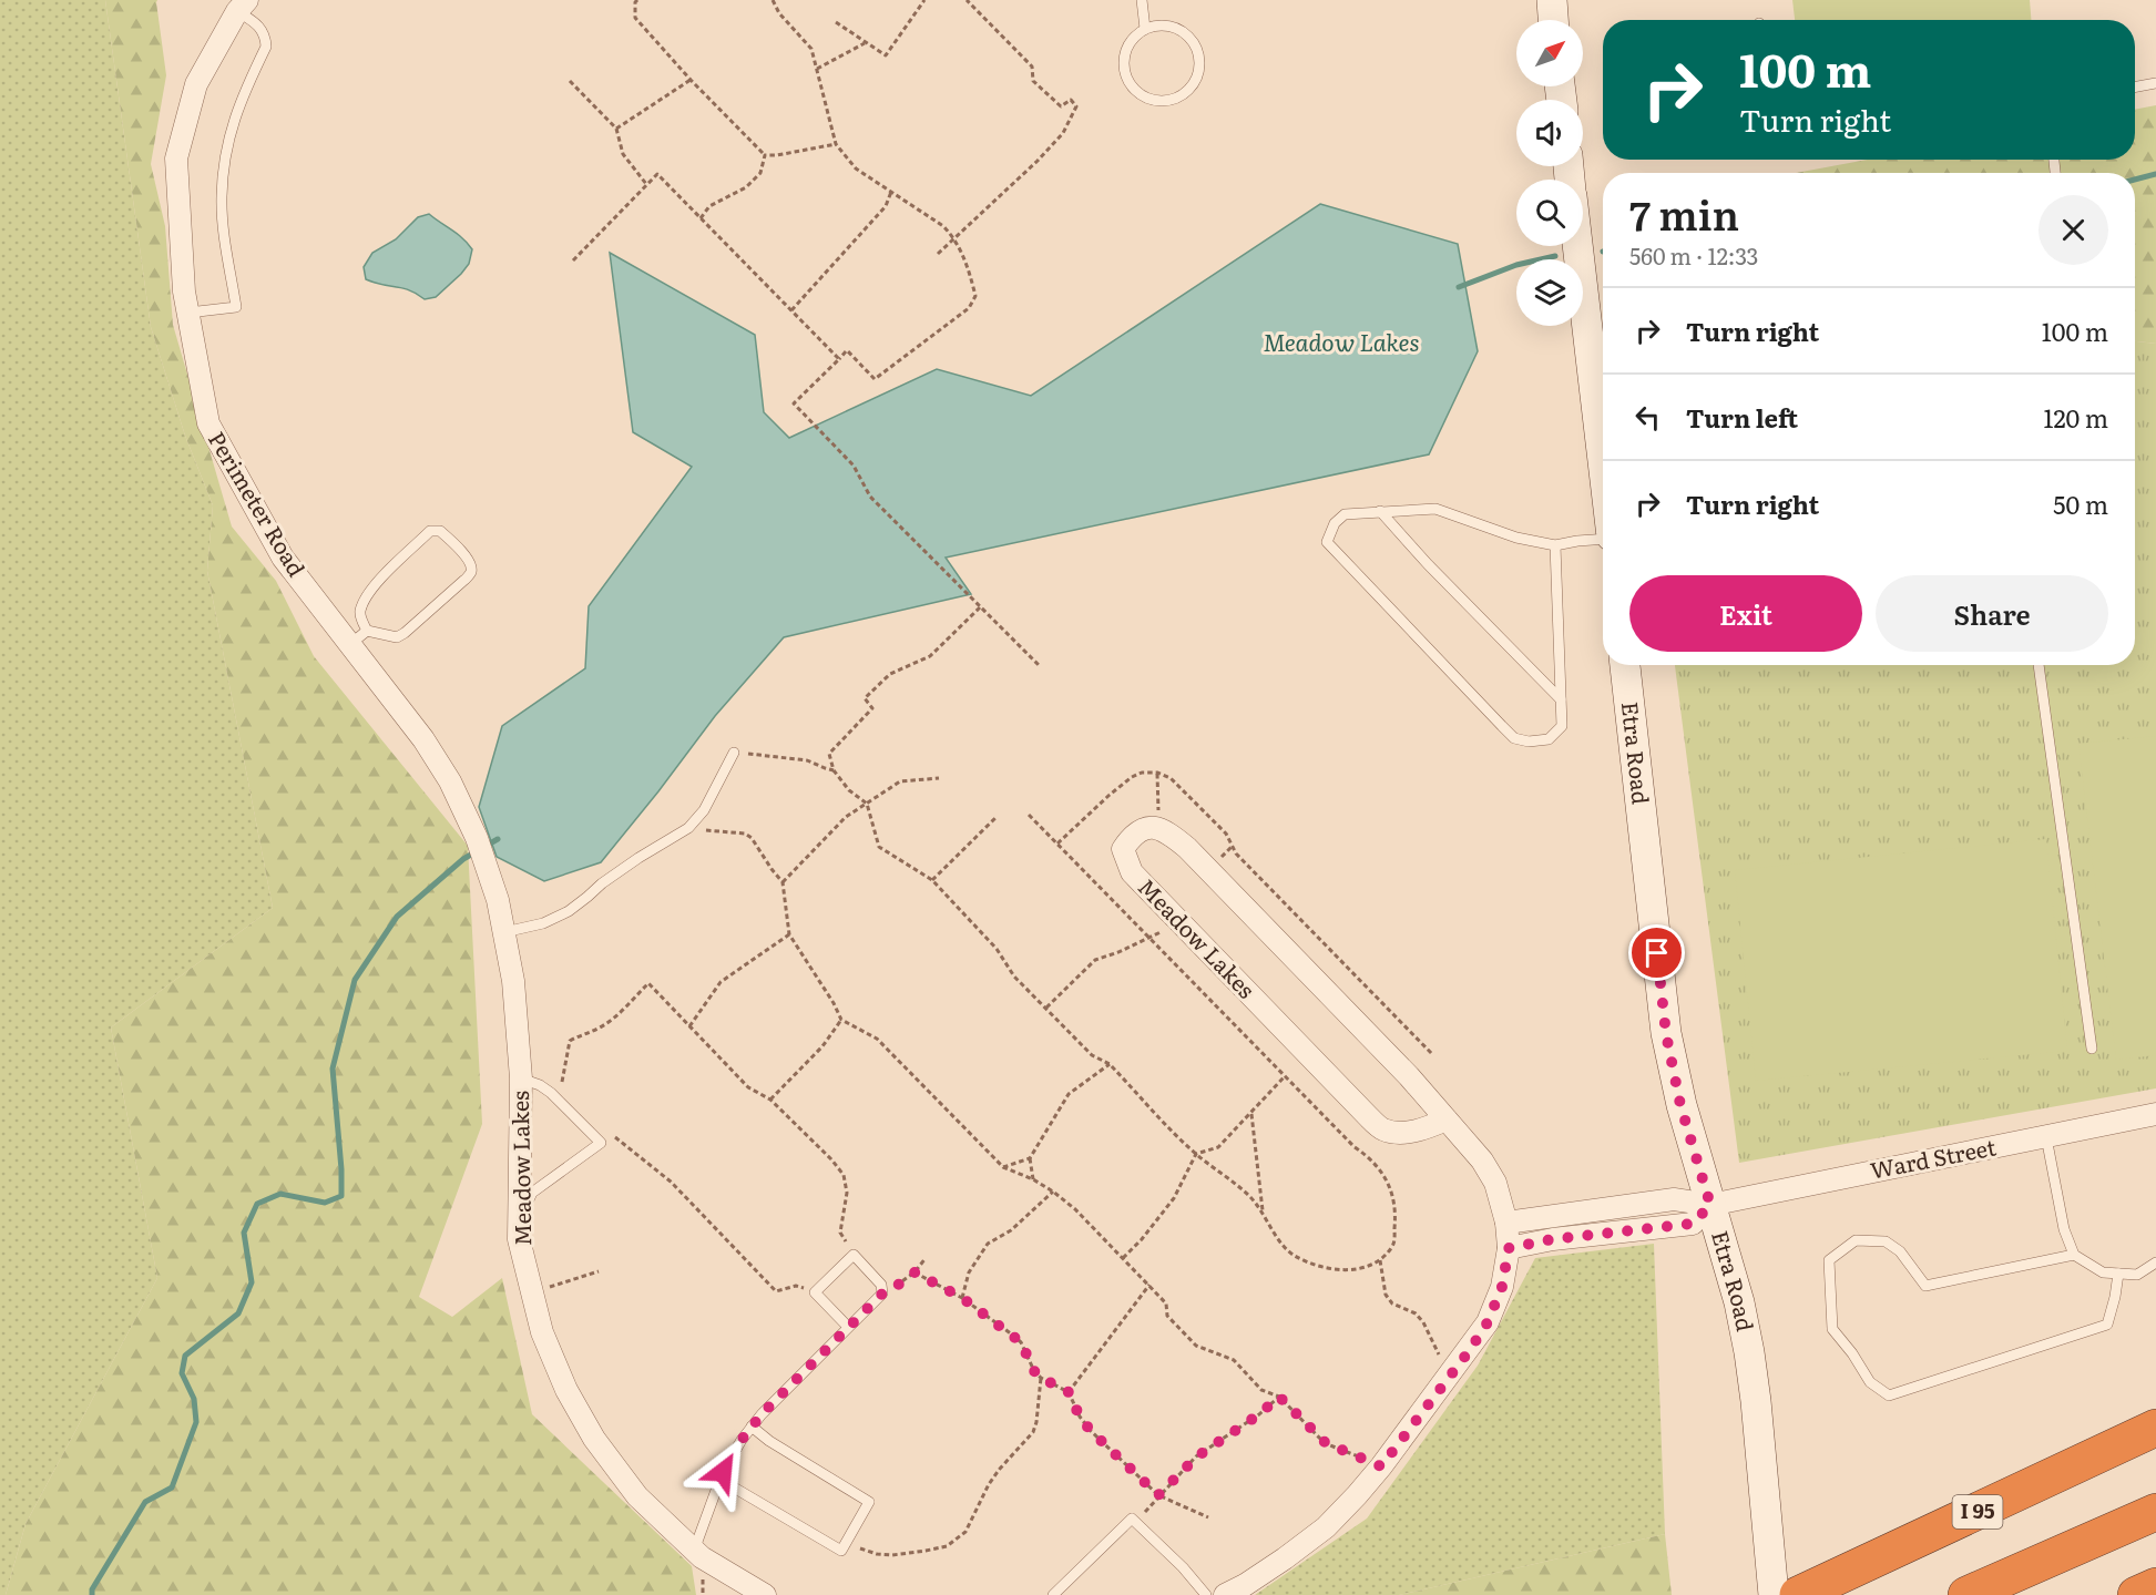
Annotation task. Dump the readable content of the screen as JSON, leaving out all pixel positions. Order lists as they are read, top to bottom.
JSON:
{
  "streets": {
    "highway": ["I 95"],
    "main road": ["Etra Road"],
    "street": ["Perimeter Road", "Meadow Lakes", "Ward Street"]
  },
  "crossings": [
    ["Perimeter Road", "Meadow Lakes"],
    ["Etra Road", "Ward Street"]
  ],
  "water": ["Meadow Lakes"],
  "north": "top right",
  "page": {
    "turn": ["100 m", "Turn right"],
    "heading": ["7 min", "560 m · 12:33"],
    "list": [
      {
        "name": "Turn right",
        "value": "100 m"
      },
      {
        "name": "Turn left",
        "value": "120 m"
      },
      {
        "name": "Turn right",
        "value": "50 m"
      }
    ],
    "buttons": ["Exit", "Share"]
  }
}
